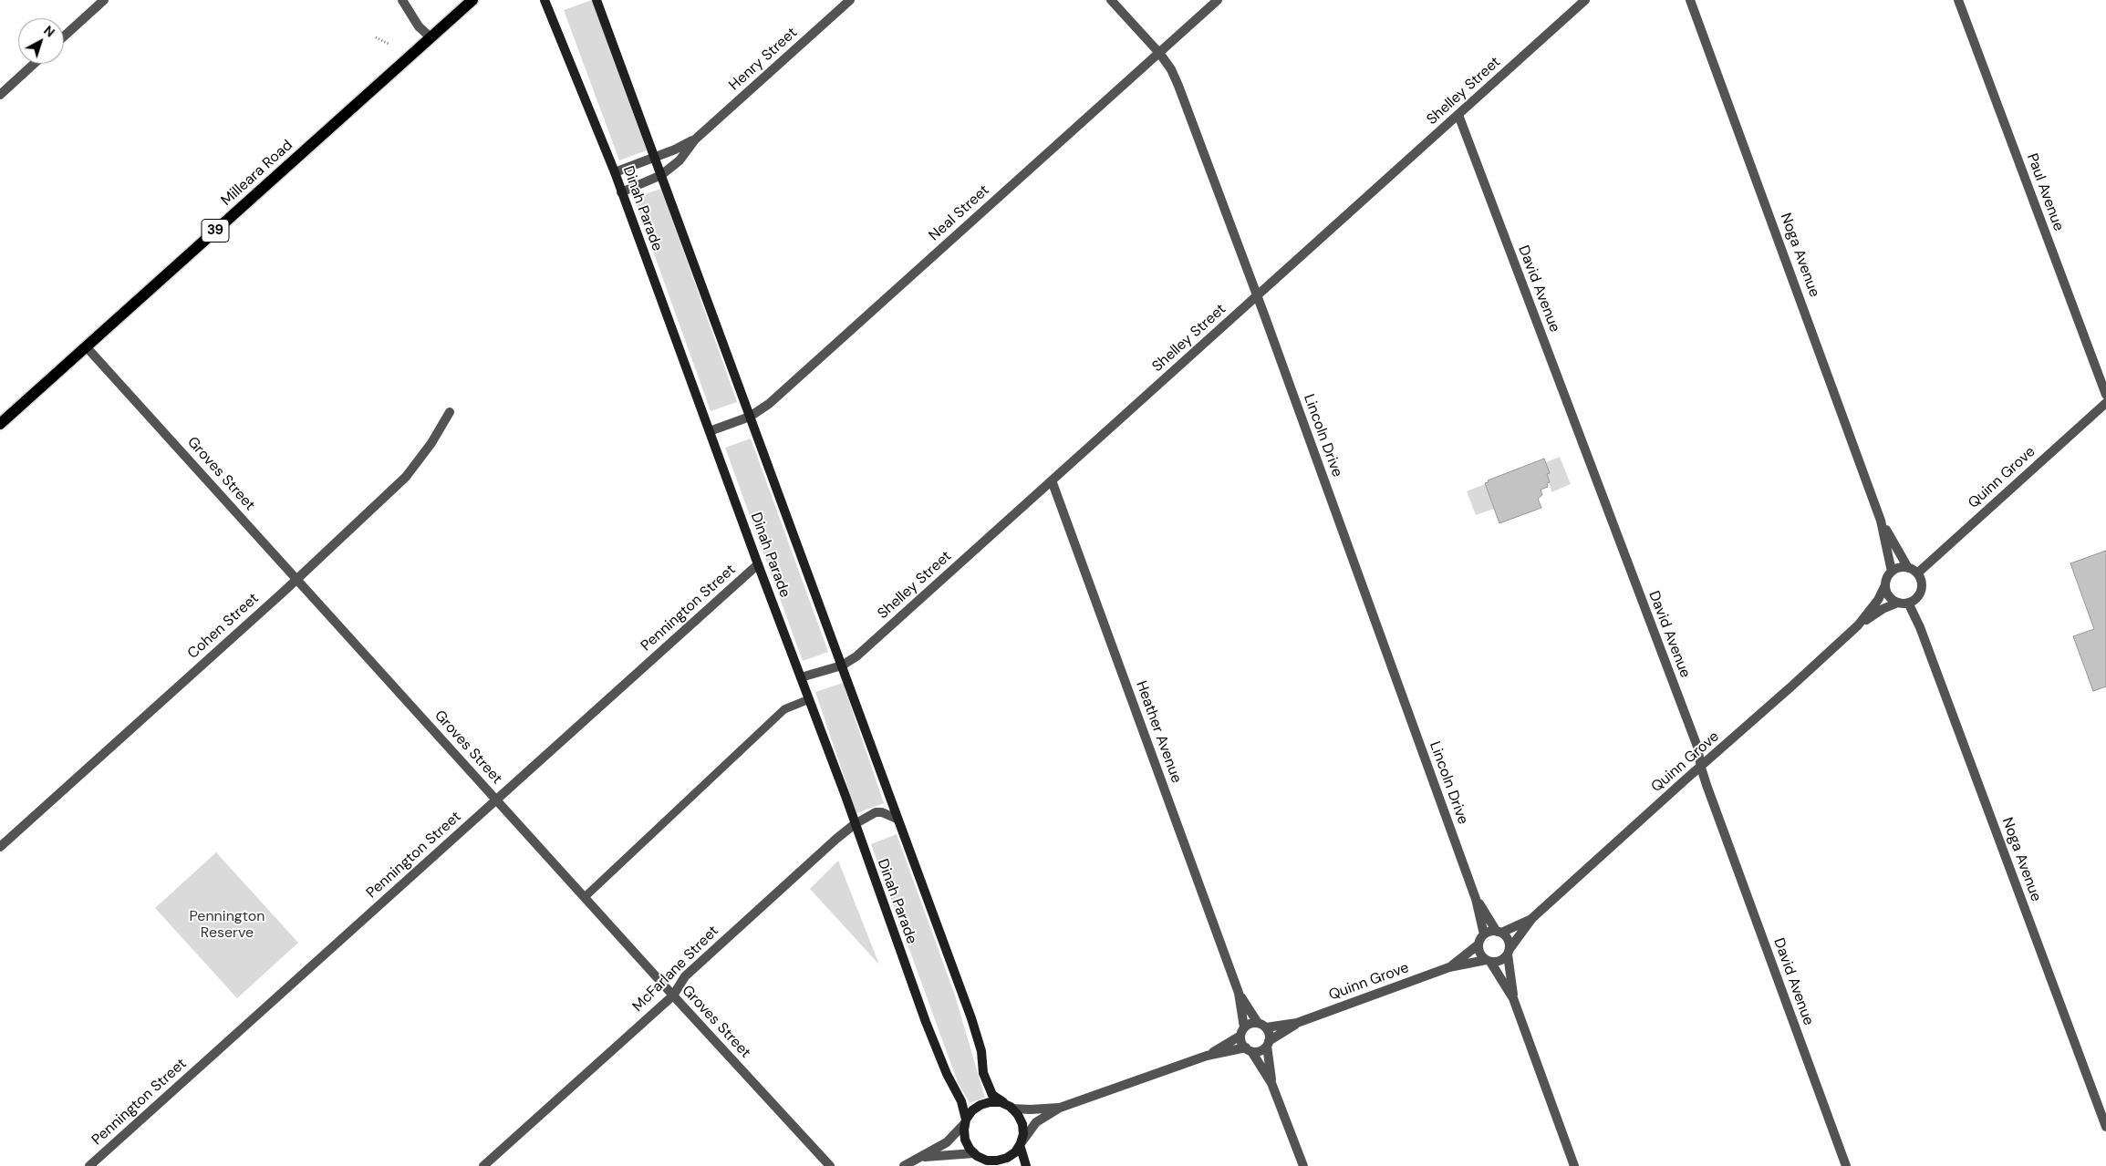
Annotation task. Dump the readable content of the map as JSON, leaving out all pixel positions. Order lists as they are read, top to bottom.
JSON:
{
  "streets": {
    "main road": ["Milleara Road", "39"],
    "street": [
      "Henry Street",
      "Shelley Street",
      "Paul Avenue",
      "Dinah Parade",
      "Neal Street",
      "Noga Avenue",
      "David Avenue",
      "Lincoln Drive",
      "Groves Street",
      "Quinn Grove",
      "Pennington Street",
      "Cohen Street",
      "Heather Avenue",
      "McFarlane Street"
    ]
  },
  "crossings": [
    ["Henry Street", "Dinah Parade"],
    ["Shelley Street", "Dinah Parade"],
    ["Shelley Street", "David Avenue"],
    ["Shelley Street", "Lincoln Drive"],
    ["Shelley Street", "Heather Avenue"],
    ["Milleara Road", "Groves Street"],
    ["Dinah Parade", "Neal Street"],
    ["Dinah Parade", "Pennington Street"],
    ["Dinah Parade", "McFarlane Street"],
    ["Neal Street", "Lincoln Drive"],
    ["Noga Avenue", "Quinn Grove"],
    ["David Avenue", "Quinn Grove"],
    ["Lincoln Drive", "Quinn Grove"],
    ["Groves Street", "Pennington Street"],
    ["Groves Street", "Cohen Street"],
    ["Groves Street", "McFarlane Street"],
    ["Quinn Grove", "Heather Avenue"]
  ],
  "parks": ["Pennington Reserve"],
  "north": "top right"
}
